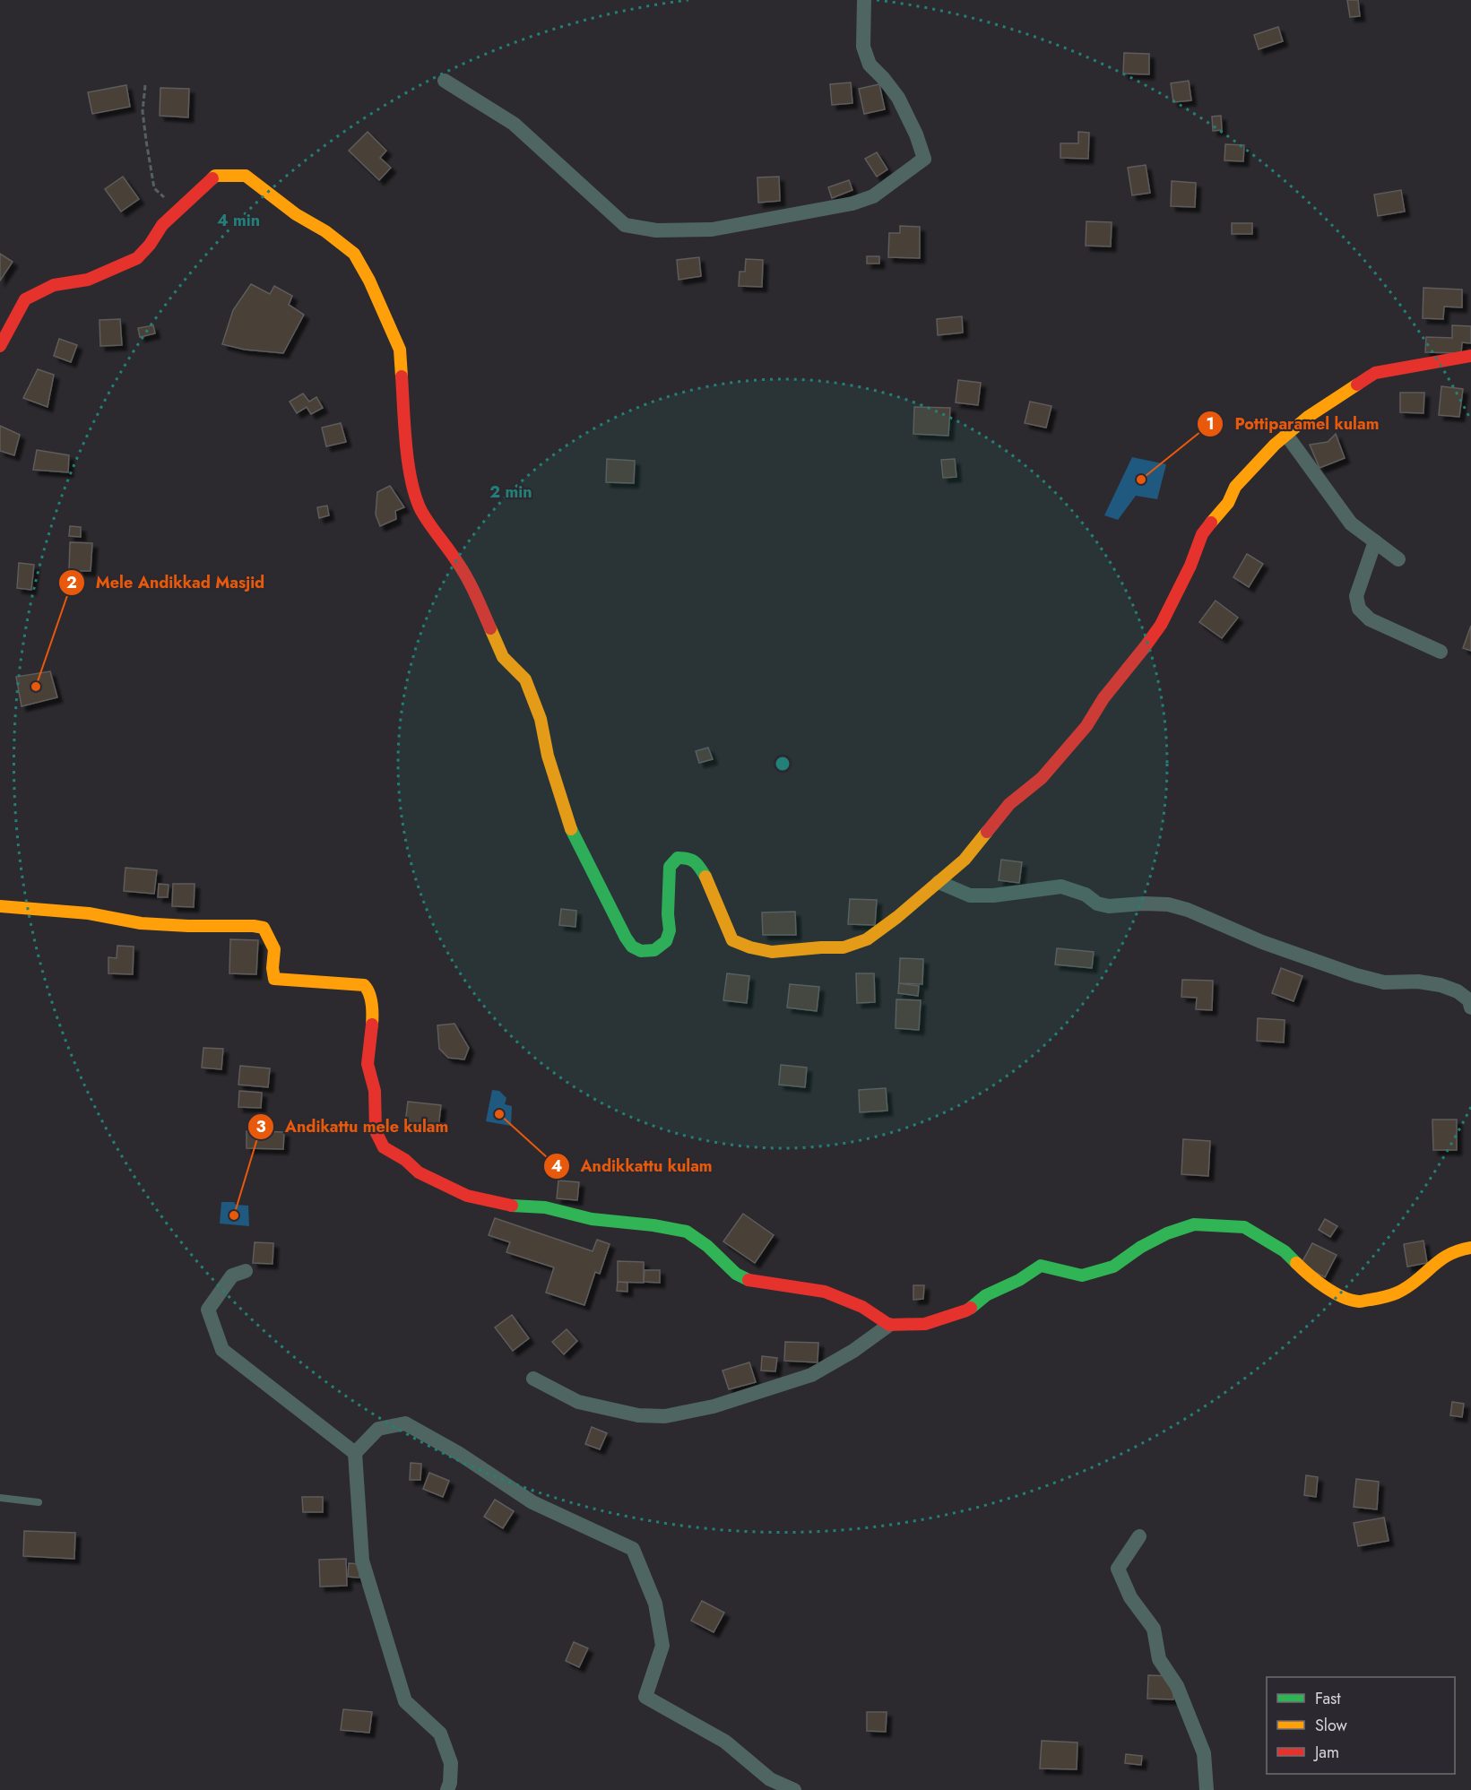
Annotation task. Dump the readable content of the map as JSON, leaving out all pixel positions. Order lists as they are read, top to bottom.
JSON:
{
  "places": [
    "Pottiparamel kulam",
    "Mele Andikkad Masjid",
    "Andikkattu kulam",
    "Andikattu mele kulam"
  ],
  "legend": ["Fast", "Slow", "Jam"],
  "rings": ["4 min", "2 min"]
}
